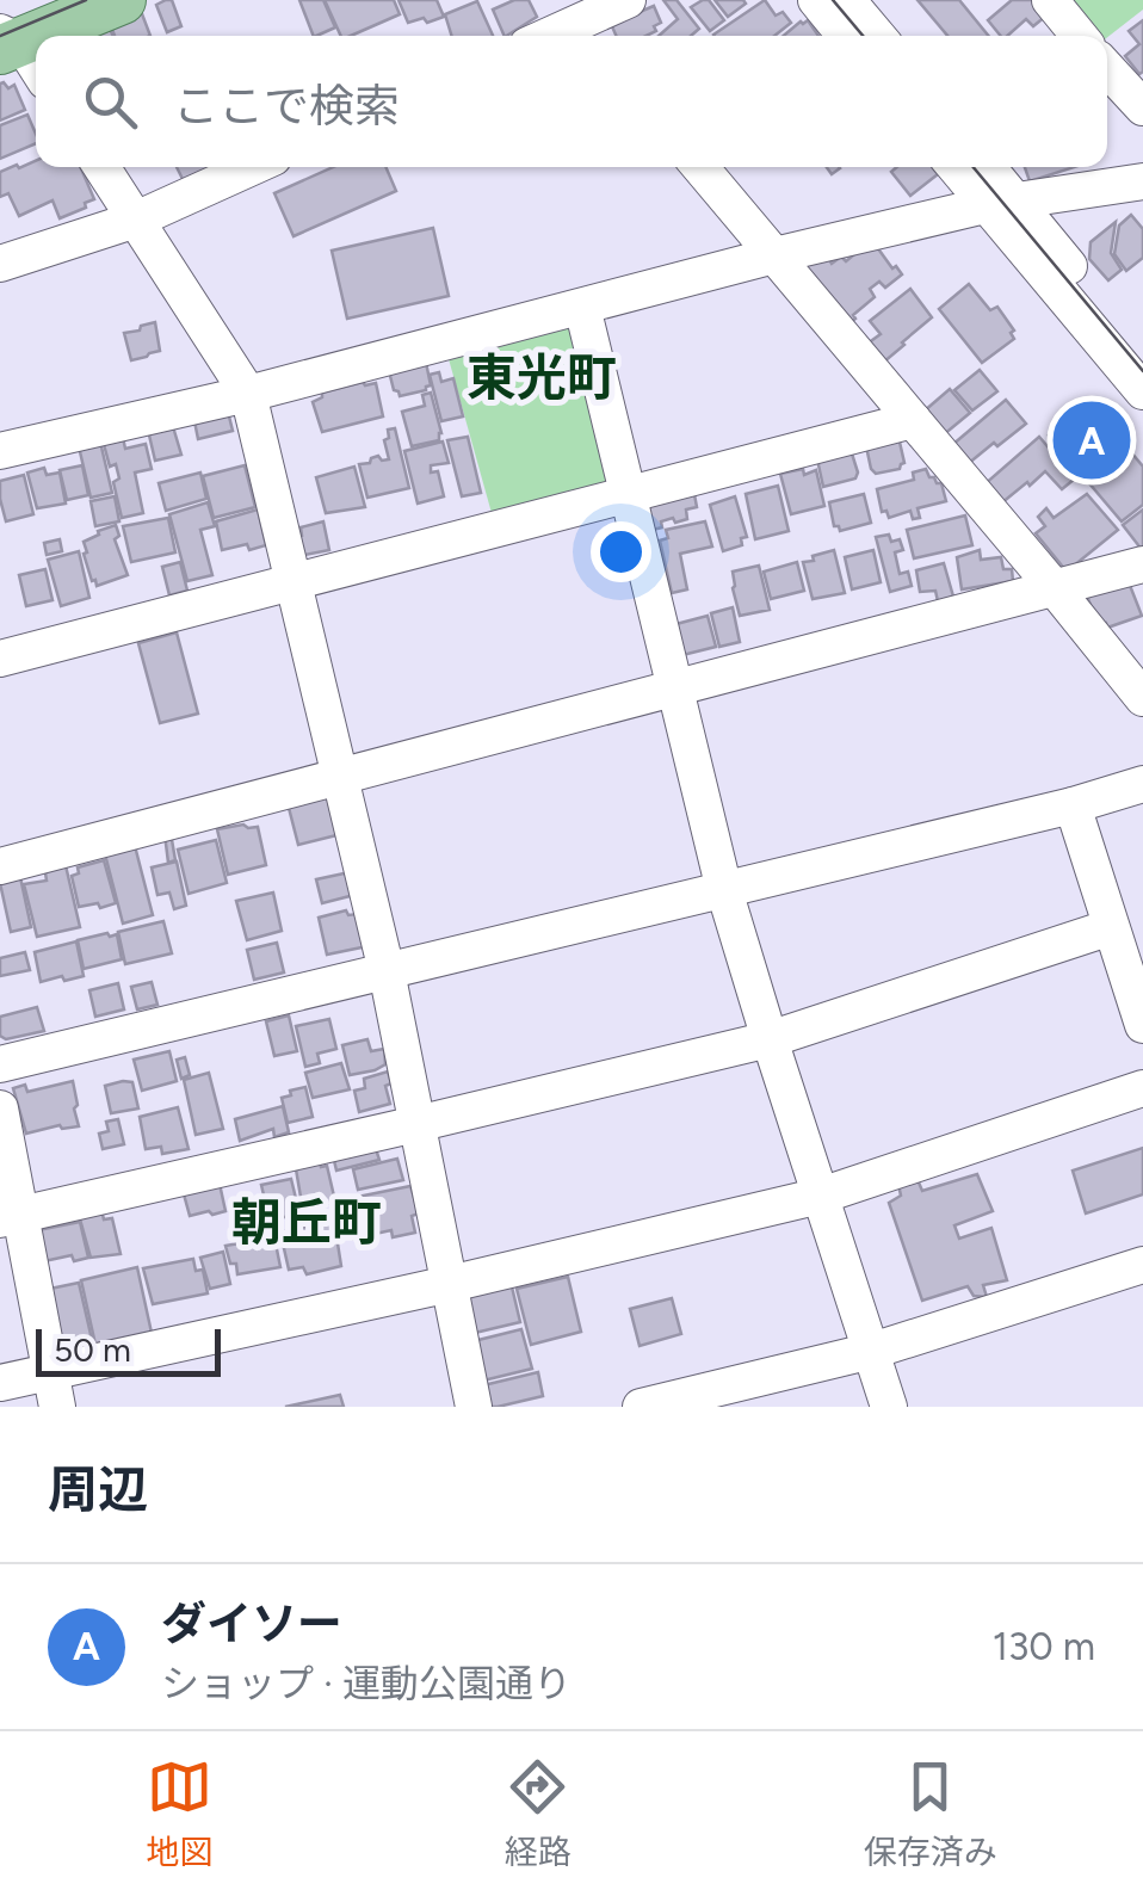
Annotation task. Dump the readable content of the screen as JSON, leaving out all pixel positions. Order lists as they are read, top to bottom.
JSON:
{
  "districts": ["東光町", "朝丘町"],
  "scale_bar": "50 m",
  "page": {
    "search": "ここで検索",
    "pins": "A",
    "scale": "50 m",
    "heading": "周辺",
    "list": [
      {
        "mark": "A",
        "name": "ダイソー",
        "note": "ショップ · 運動公園通り",
        "value": "130 m"
      }
    ],
    "nav": ["地図", "経路", "保存済み"]
  }
}
